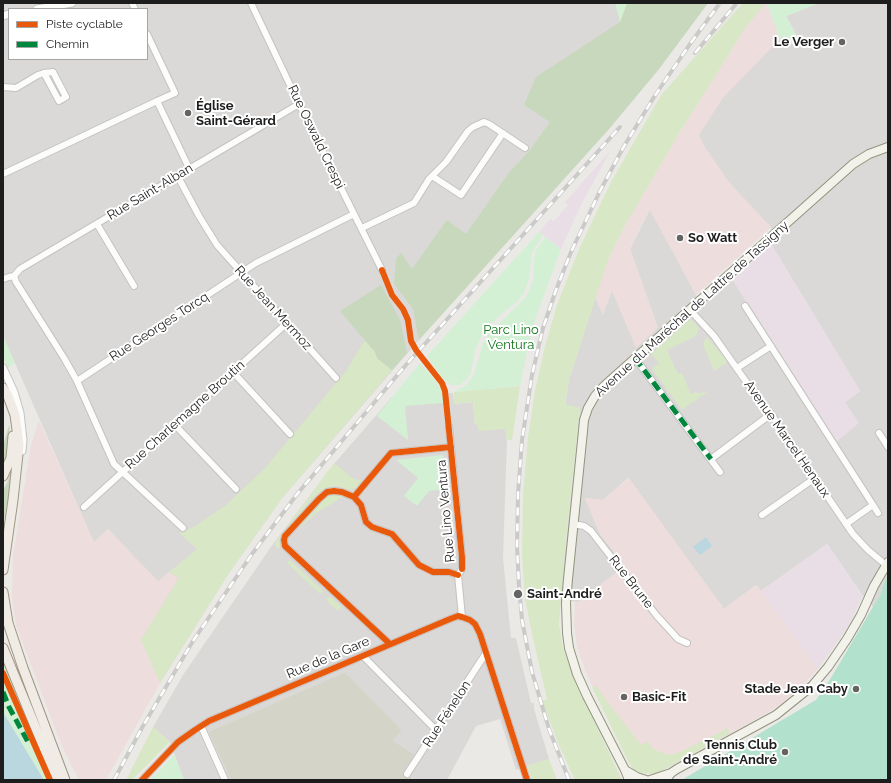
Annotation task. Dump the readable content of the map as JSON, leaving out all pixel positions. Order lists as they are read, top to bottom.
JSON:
{
  "streets": {
    "main road": ["Avenue du Maréchal de Lattre de Tassigny"],
    "street": [
      "Rue Oswald Crespi",
      "Rue Saint-Alban",
      "Rue Jean Mermoz",
      "Rue Georges Torcq",
      "Rue Charlemagne Broutin",
      "Avenue Marcel Henaux",
      "Rue Lino Ventura",
      "Rue Brune",
      "Rue de la Gare",
      "Rue Fénelon"
    ]
  },
  "crossings": [
    ["Rue Oswald Crespi", "Rue Saint-Alban"],
    ["Rue Oswald Crespi", "Rue Georges Torcq"],
    ["Rue Saint-Alban", "Rue Jean Mermoz"],
    ["Rue Jean Mermoz", "Rue Georges Torcq"],
    ["Rue Jean Mermoz", "Rue Charlemagne Broutin"],
    ["Avenue du Maréchal de Lattre de Tassigny", "Avenue Marcel Henaux"],
    ["Avenue du Maréchal de Lattre de Tassigny", "Rue Brune"],
    ["Rue Lino Ventura", "Rue de la Gare"]
  ],
  "parks": ["Parc Lino Ventura"],
  "places": [
    "Le Verger",
    "Église Saint-Gérard",
    "So Watt",
    "Saint-André",
    "Stade Jean Caby",
    "Basic-Fit",
    "Tennis Club de Saint-André"
  ],
  "legend": ["Piste cyclable", "Chemin"]
}
